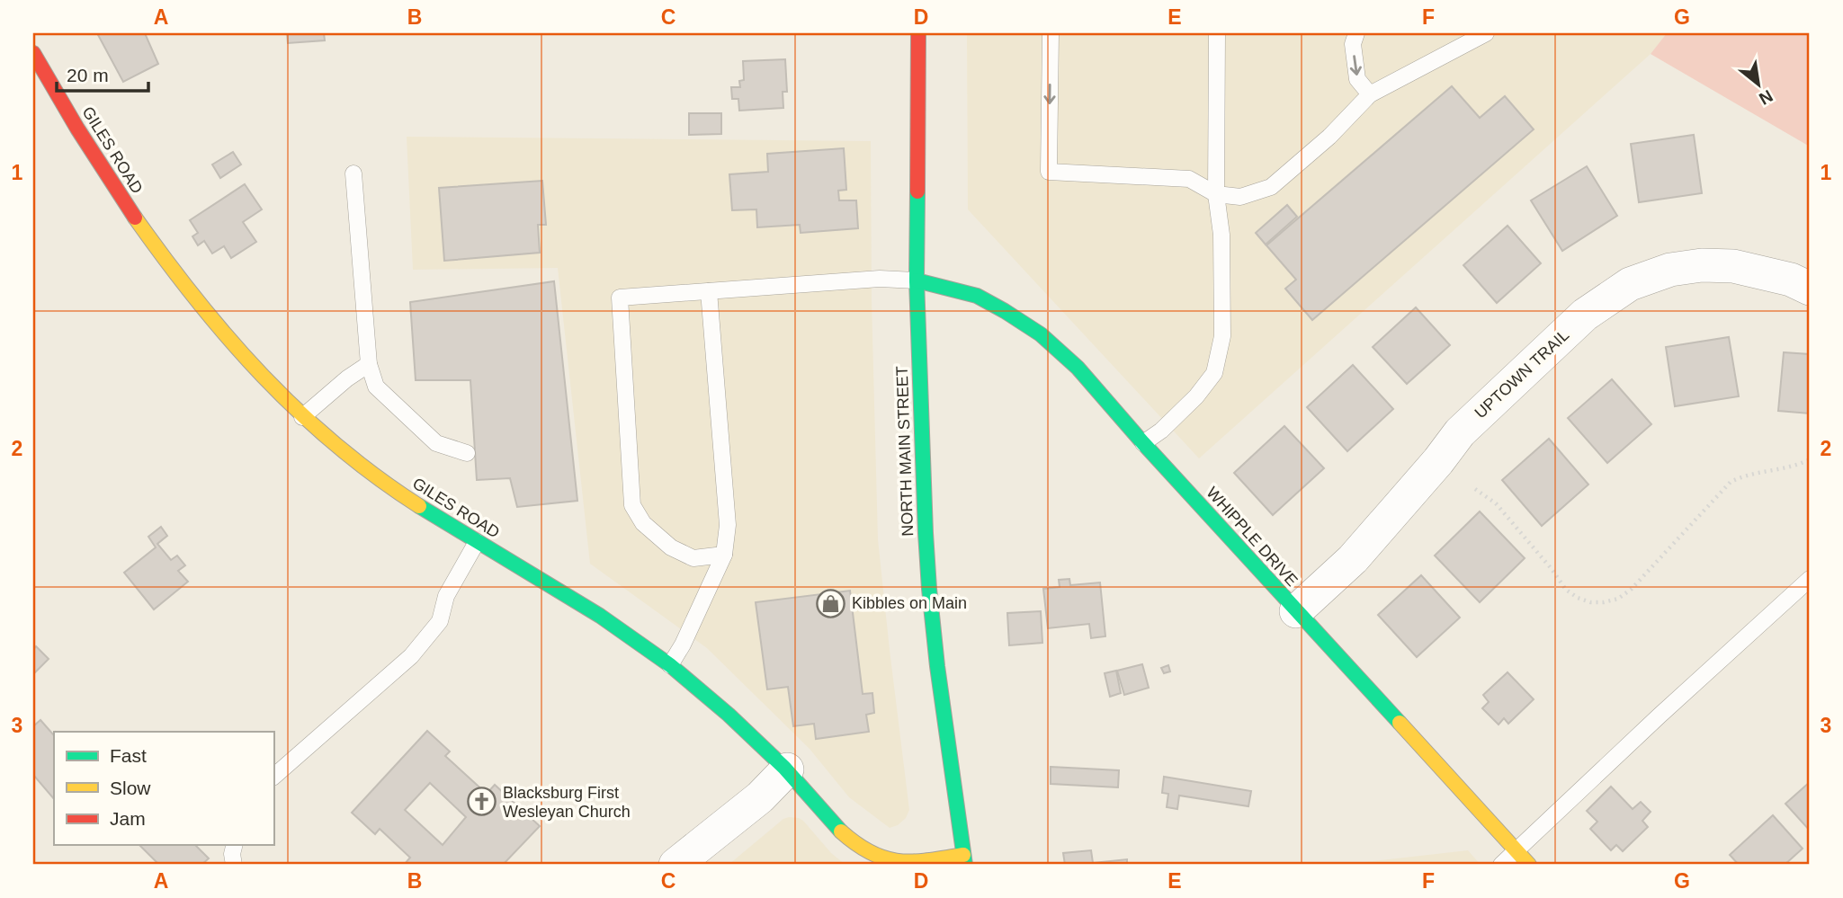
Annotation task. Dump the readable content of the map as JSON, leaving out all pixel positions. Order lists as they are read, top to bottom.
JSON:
{
  "streets": {
    "street": [
      "GILES ROAD",
      "UPTOWN TRAIL",
      "NORTH MAIN STREET",
      "WHIPPLE DRIVE"
    ]
  },
  "crossings": [
    ["GILES ROAD", "NORTH MAIN STREET"],
    ["UPTOWN TRAIL", "WHIPPLE DRIVE"],
    ["NORTH MAIN STREET", "WHIPPLE DRIVE"]
  ],
  "places": {
    "shop": ["Kibbles on Main"],
    "church": ["Blacksburg First Wesleyan Church"]
  },
  "legend": ["Fast", "Slow", "Jam"],
  "scale_bar": "20 m",
  "north": "bottom right",
  "grid": {
    "columns": [
      "A",
      "B",
      "C",
      "D",
      "E",
      "F",
      "G"
    ],
    "rows": ["1", "2", "3"]
  }
}
